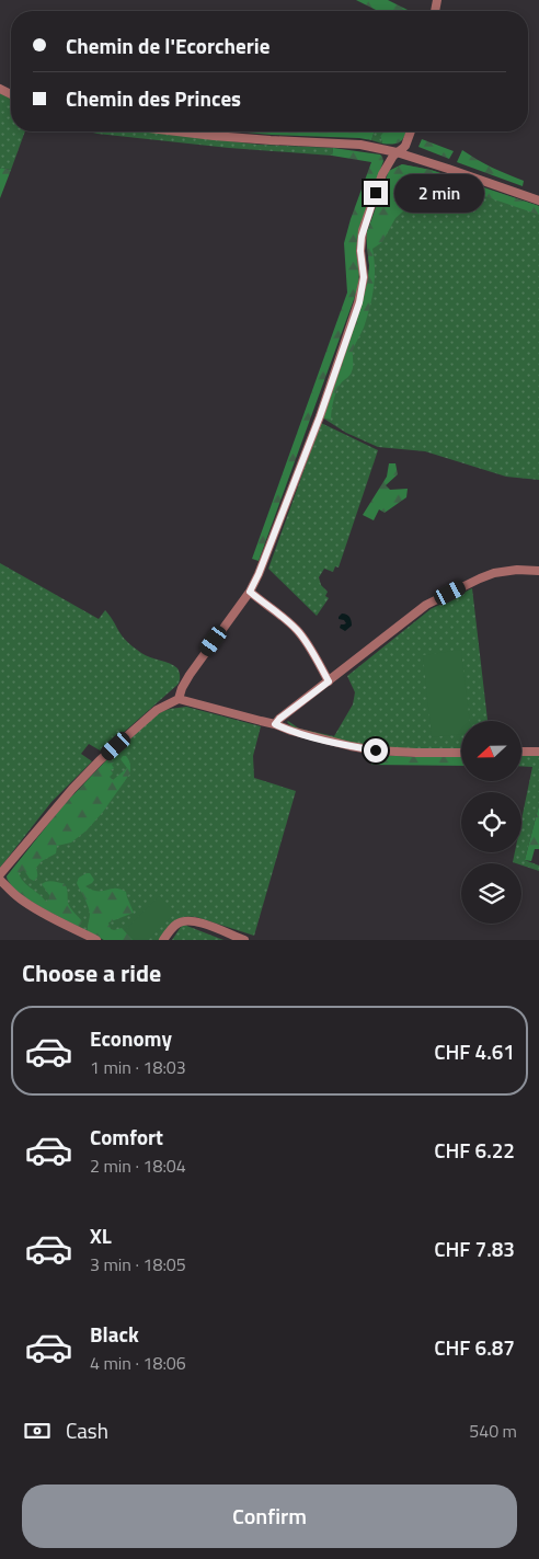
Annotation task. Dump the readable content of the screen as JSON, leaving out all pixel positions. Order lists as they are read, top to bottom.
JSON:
{
  "north": "left",
  "page": {
    "banner": ["Chemin de l'Ecorcherie", "Chemin des Princes"],
    "bubble": "2 min",
    "heading": "Choose a ride",
    "list": [
      {
        "name": "Economy",
        "note": "1 min · 18:03",
        "value": "CHF 4.61"
      },
      {
        "name": "Comfort",
        "note": "2 min · 18:04",
        "value": "CHF 6.22"
      },
      {
        "name": "XL",
        "note": "3 min · 18:05",
        "value": "CHF 7.83"
      },
      {
        "name": "Black",
        "note": "4 min · 18:06",
        "value": "CHF 6.87"
      }
    ],
    "pay": ["Cash", "540 m"],
    "buttons": "Confirm"
  }
}
